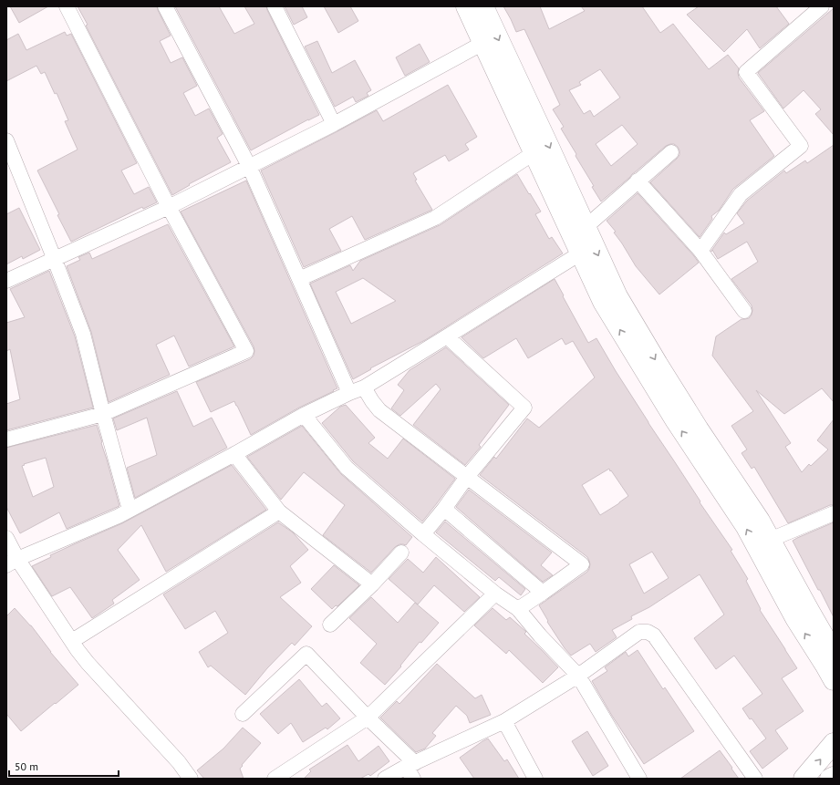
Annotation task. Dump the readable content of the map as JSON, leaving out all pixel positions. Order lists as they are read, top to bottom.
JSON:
{
  "scale_bar": "50 m"
}
